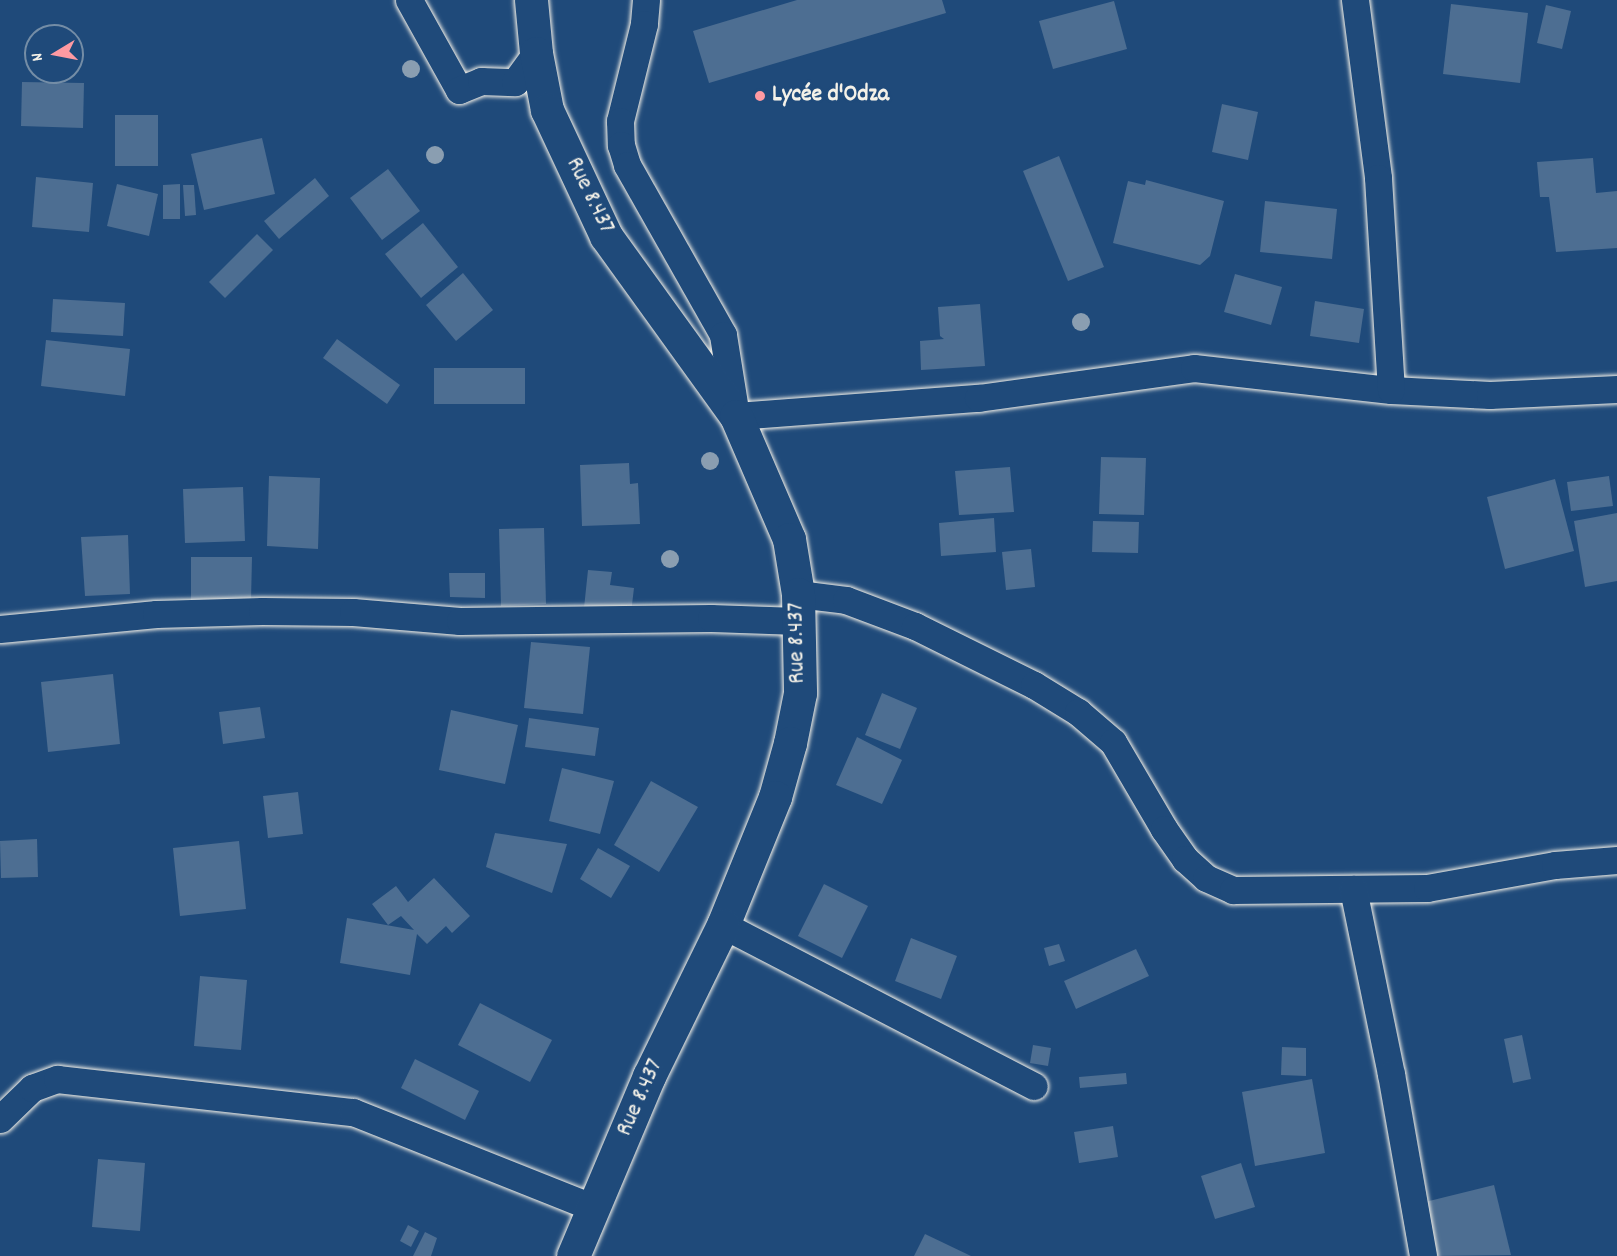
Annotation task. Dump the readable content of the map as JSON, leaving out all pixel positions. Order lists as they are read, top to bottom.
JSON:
{
  "streets": {
    "main road": ["Rue 8.437"]
  },
  "places": ["Lycée d'Odza"],
  "north": "left"
}
